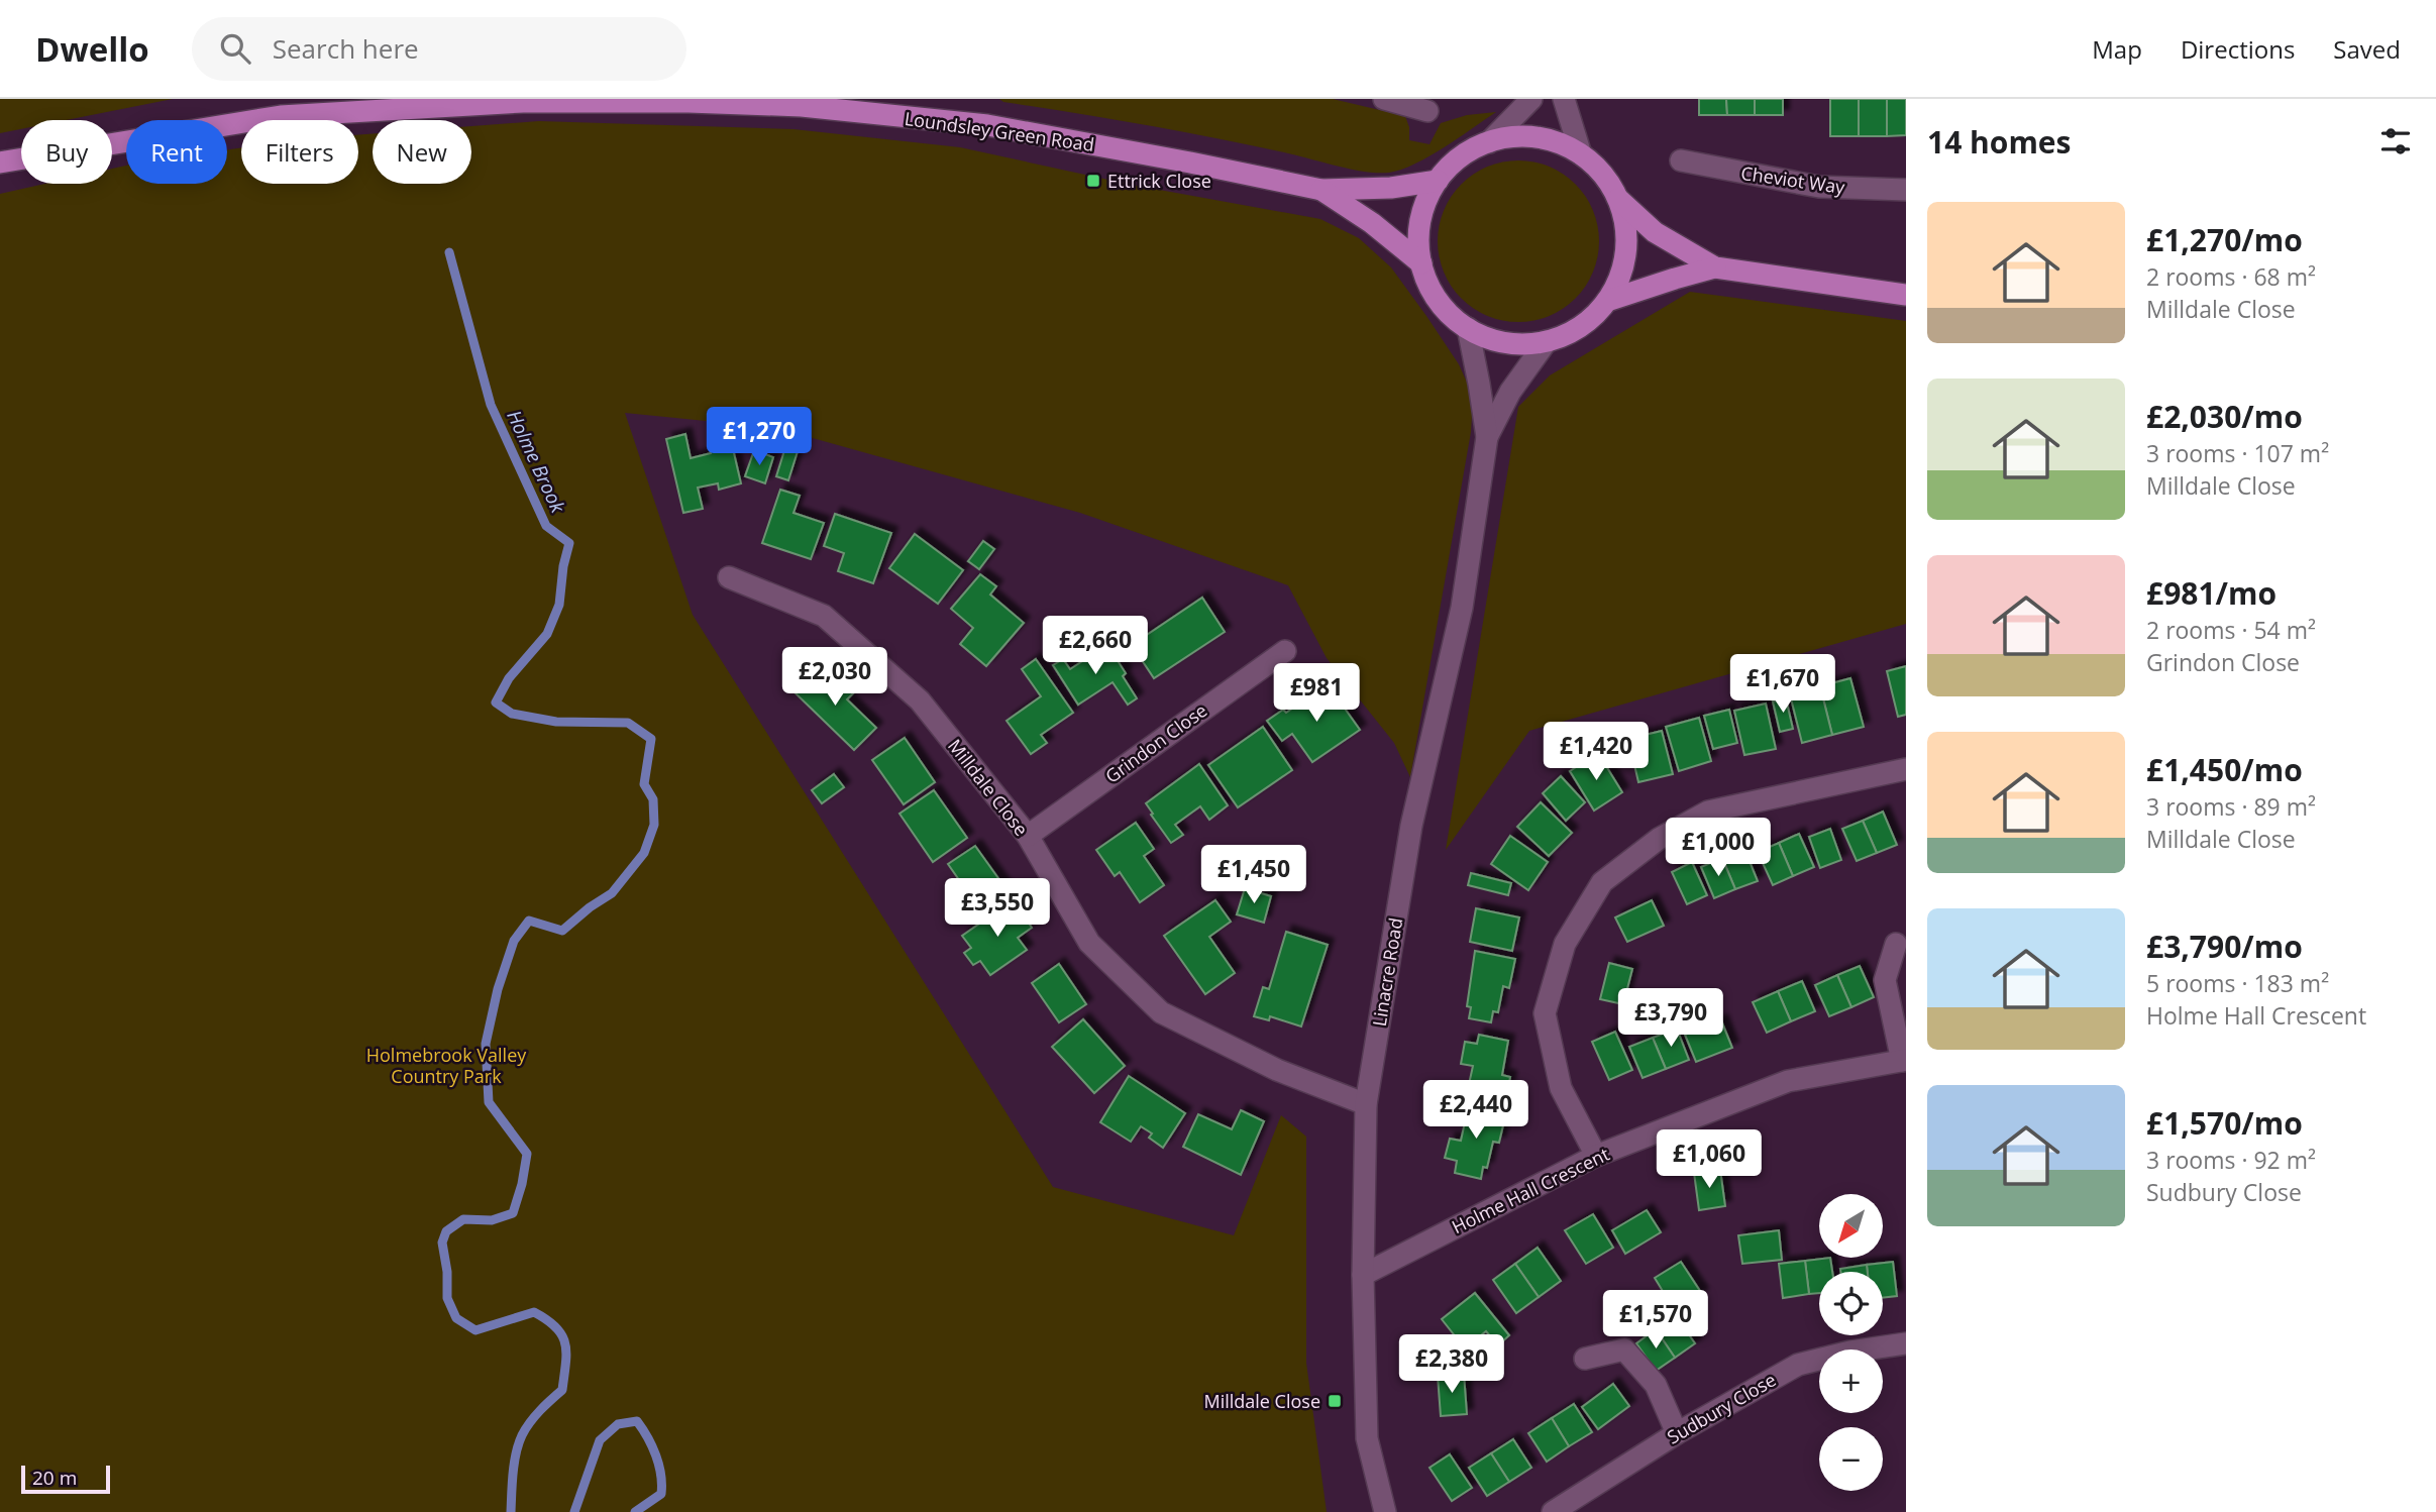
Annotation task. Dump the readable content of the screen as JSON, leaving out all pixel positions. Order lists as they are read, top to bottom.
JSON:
{
  "streets": {
    "main road": ["Loundsley Green Road"],
    "street": [
      "Cheviot Way",
      "Grindon Close",
      "Milldale Close",
      "Linacre Road",
      "Holme Hall Crescent",
      "Sudbury Close"
    ]
  },
  "crossings": [
    ["Loundsley Green Road", "Linacre Road"],
    ["Grindon Close", "Milldale Close"],
    ["Milldale Close", "Linacre Road"],
    ["Linacre Road", "Holme Hall Crescent"]
  ],
  "water": ["Holme Brook"],
  "parks": ["Holmebrook Valley Country Park"],
  "places": {
    "transit": ["Ettrick Close", "Milldale Close"]
  },
  "scale_bar": "20 m",
  "north": "bottom left",
  "page": {
    "header": "Dwello",
    "search": "Search here",
    "nav": ["Map", "Directions", "Saved"],
    "heading": "14 homes",
    "chip": [
      "Buy",
      "Rent",
      "Filters",
      "New"
    ],
    "list": [
      {
        "name": "£1,270/mo",
        "note": "2 rooms · 68 m² · Milldale Close"
      },
      {
        "name": "£2,030/mo",
        "note": "3 rooms · 107 m² · Milldale Close"
      },
      {
        "name": "£981/mo",
        "note": "2 rooms · 54 m² · Grindon Close"
      },
      {
        "name": "£1,450/mo",
        "note": "3 rooms · 89 m² · Milldale Close"
      },
      {
        "name": "£3,790/mo",
        "note": "5 rooms · 183 m² · Holme Hall Crescent"
      },
      {
        "name": "£1,570/mo",
        "note": "3 rooms · 92 m² · Sudbury Close"
      }
    ],
    "price": [
      "£1,270",
      "£2,660",
      "£2,030",
      "£1,670",
      "£981",
      "£1,420",
      "£1,000",
      "£1,450",
      "£3,550",
      "£3,790",
      "£2,440",
      "£1,060",
      "£1,570",
      "£2,380"
    ],
    "map_buttons": ["+", "−"],
    "scale": "20 m"
  }
}
